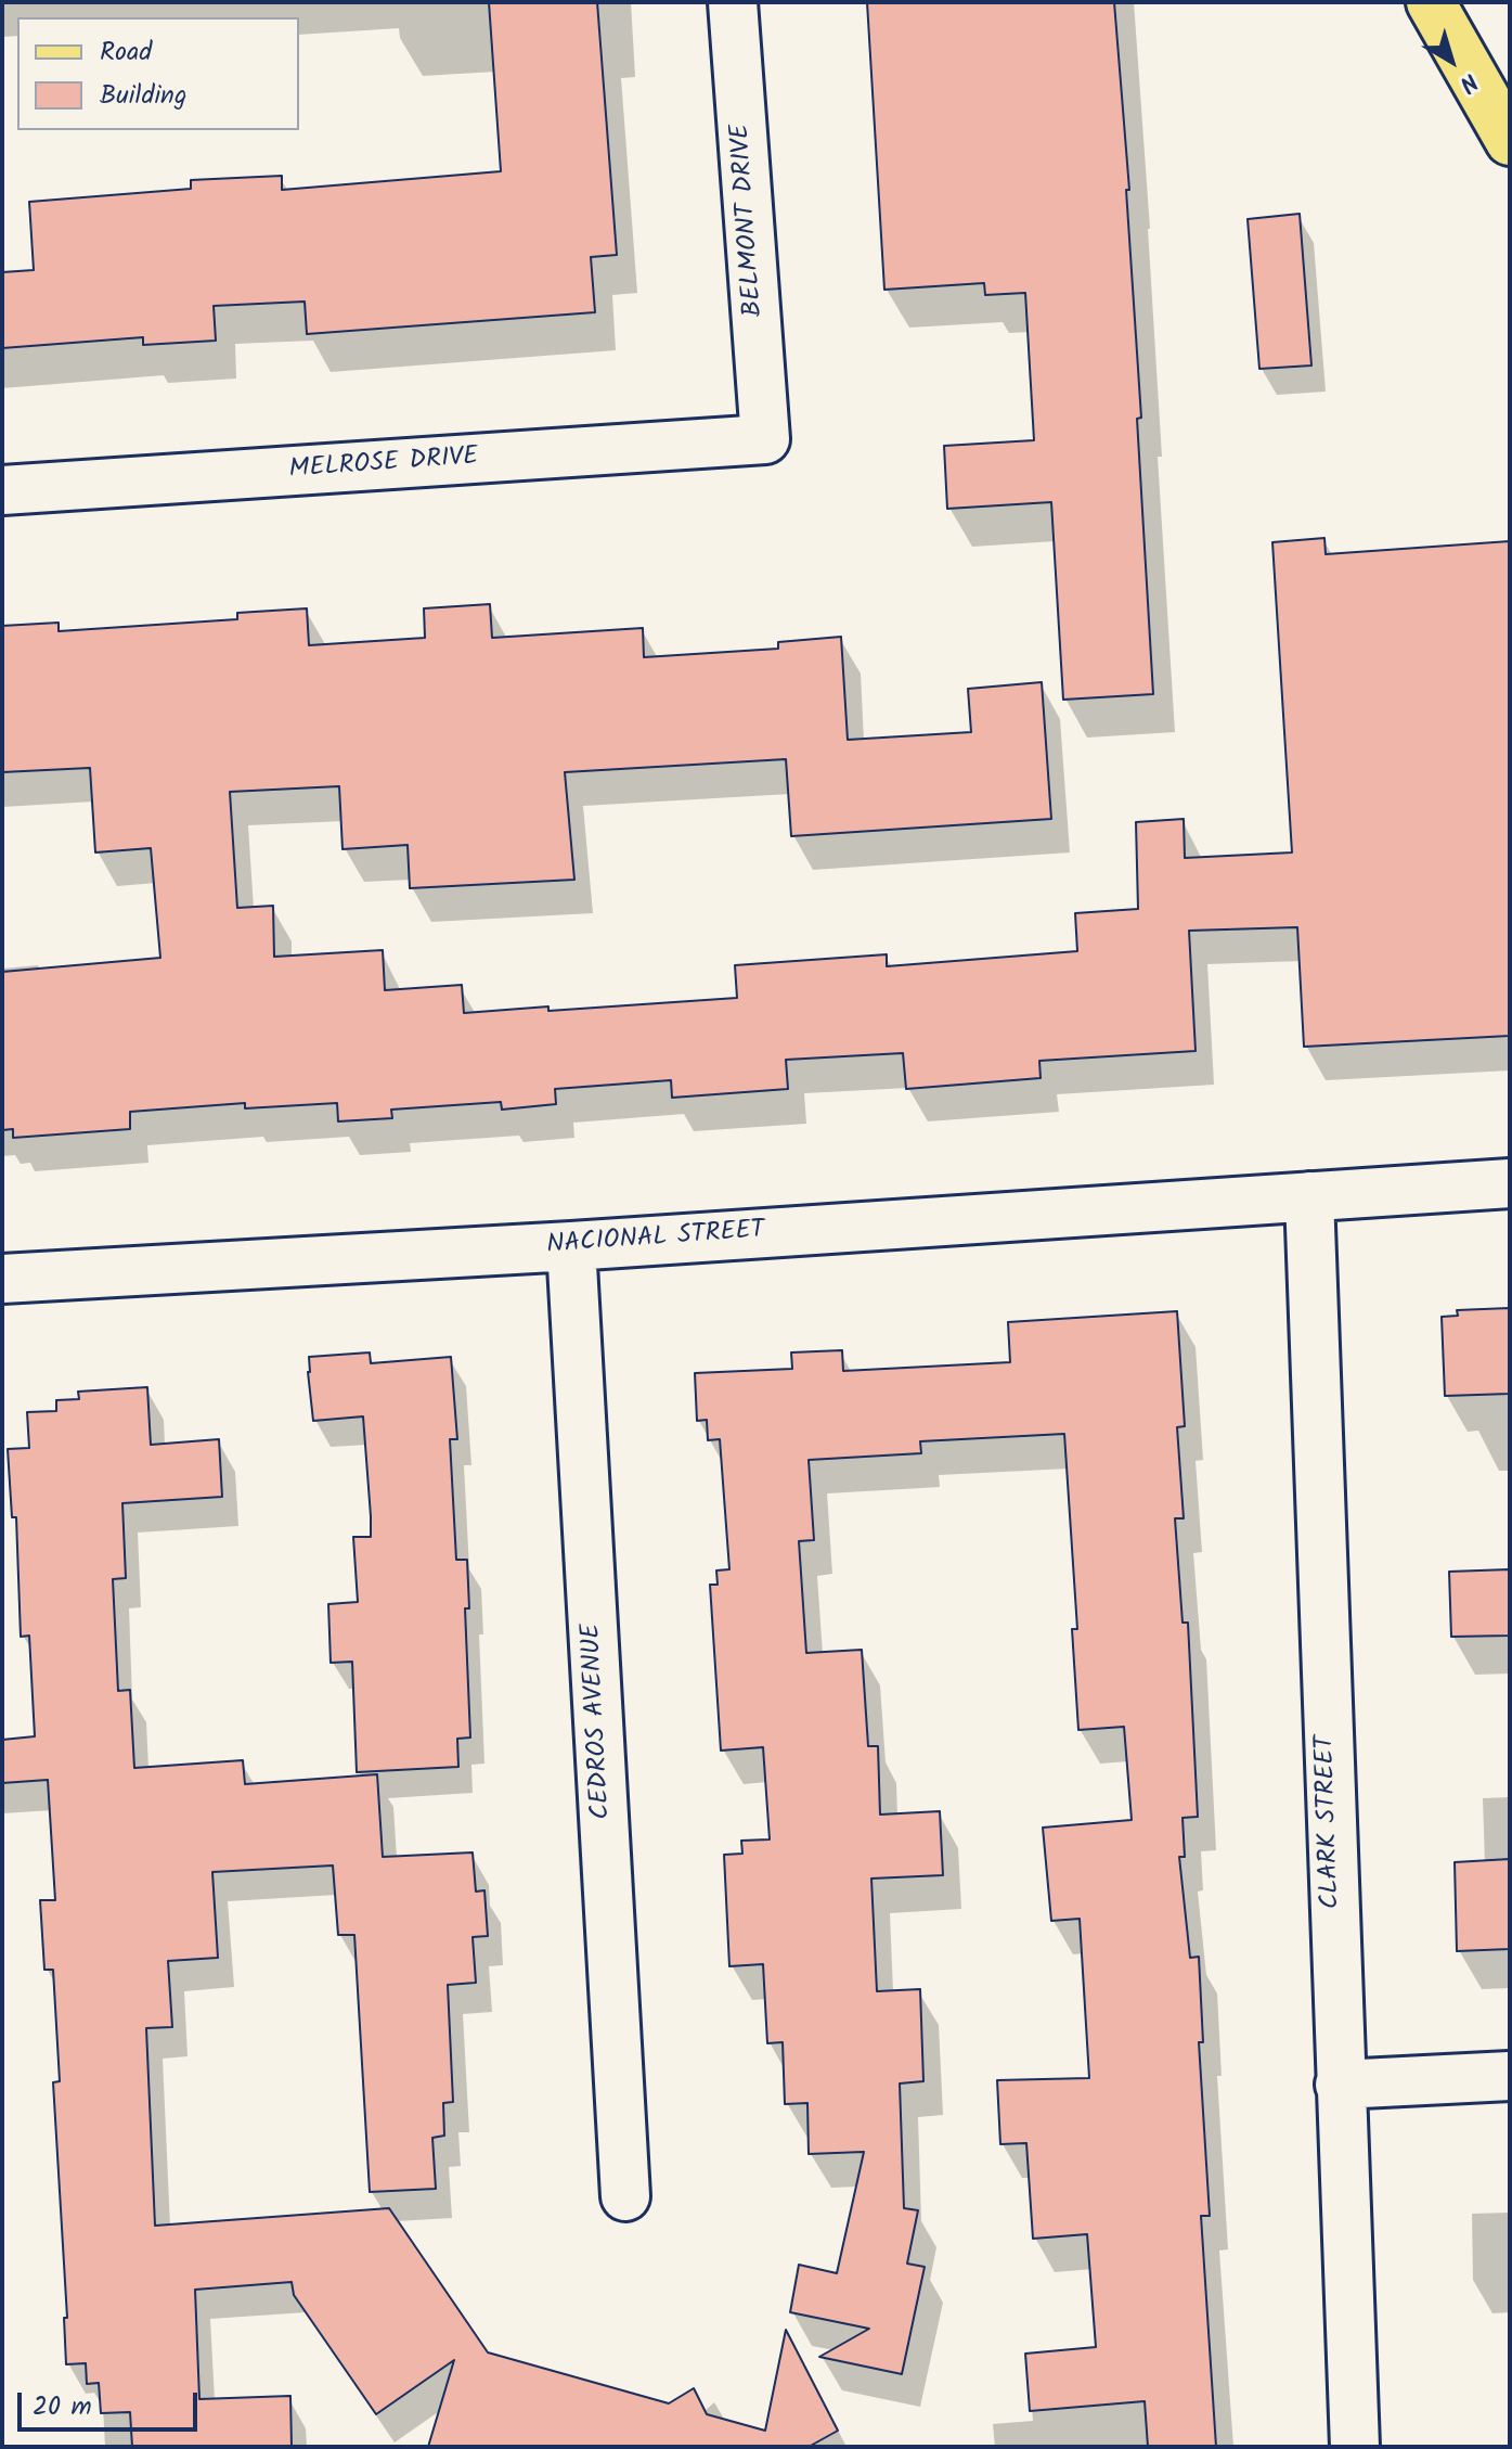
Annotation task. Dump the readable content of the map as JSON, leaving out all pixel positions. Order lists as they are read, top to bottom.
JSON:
{
  "streets": {
    "street": [
      "BELMONT DRIVE",
      "MELROSE DRIVE",
      "NACIONAL STREET",
      "CEDROS AVENUE",
      "CLARK STREET"
    ]
  },
  "crossings": [
    ["BELMONT DRIVE", "MELROSE DRIVE"],
    ["NACIONAL STREET", "CEDROS AVENUE"],
    ["NACIONAL STREET", "CLARK STREET"]
  ],
  "legend": ["Road", "Building"],
  "scale_bar": "20 m",
  "north": "bottom right"
}
